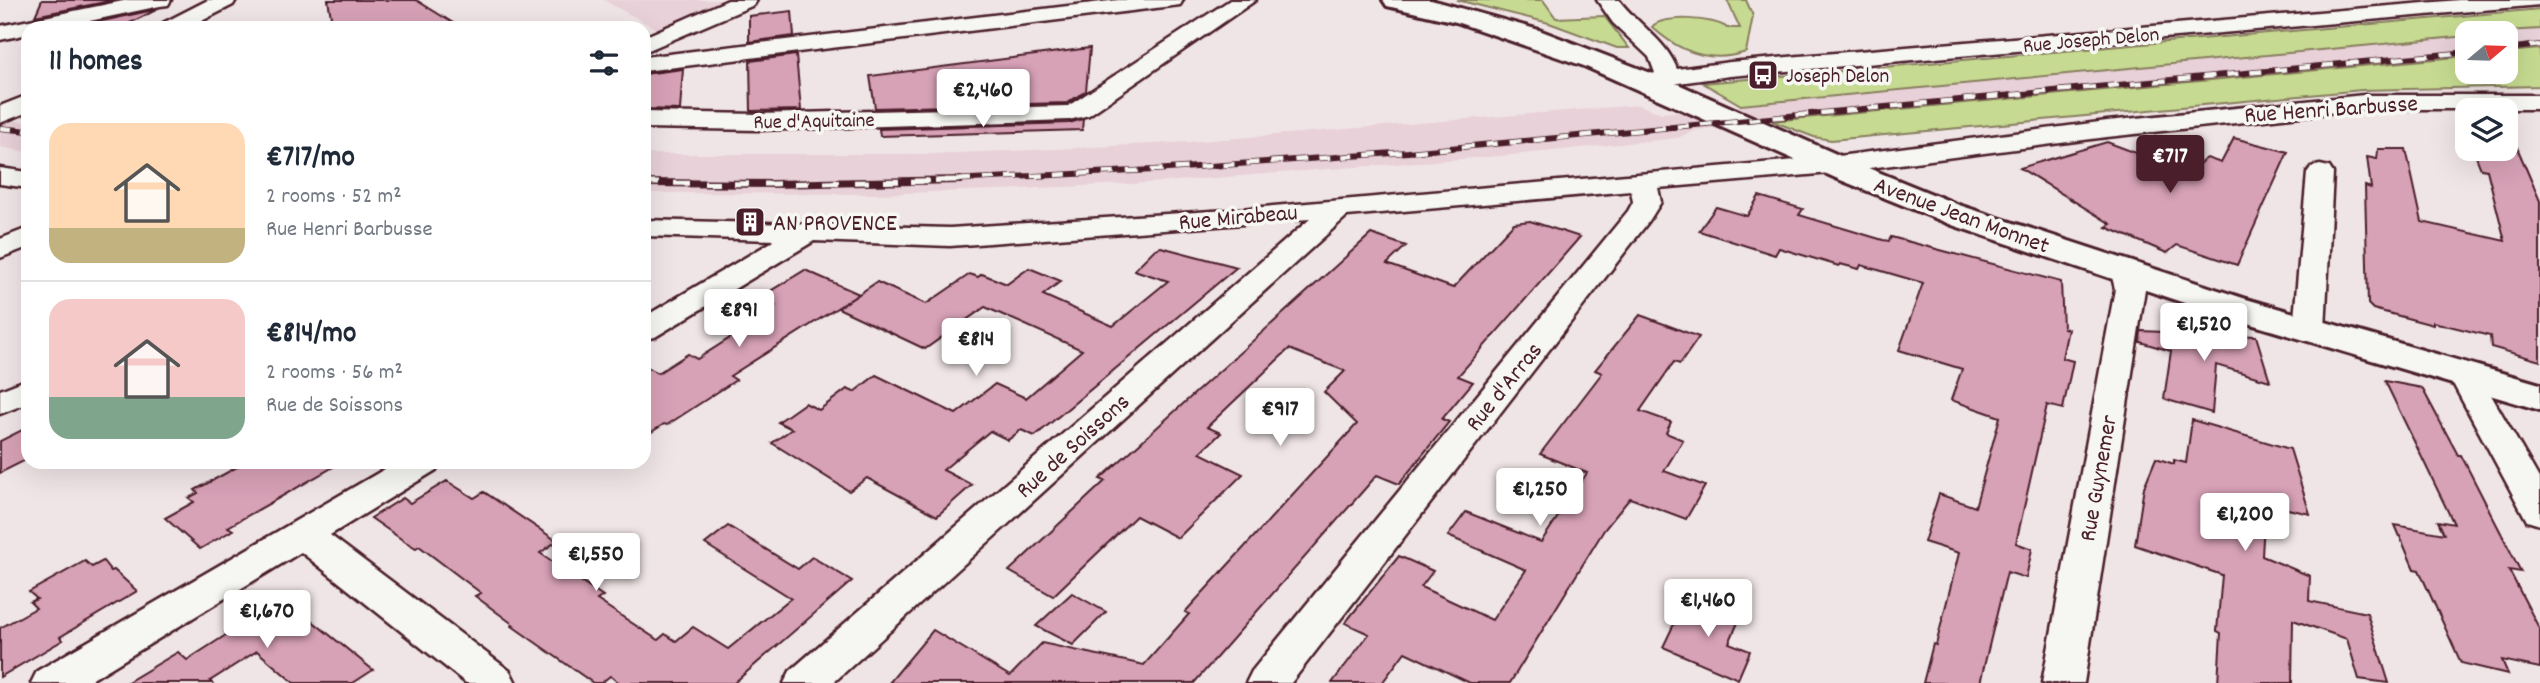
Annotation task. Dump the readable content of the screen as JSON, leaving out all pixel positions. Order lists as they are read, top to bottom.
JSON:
{
  "streets": {
    "main road": ["Avenue Jean Monnet"],
    "street": [
      "Rue Joseph Delon",
      "Rue Henri Barbusse",
      "Rue d'Aquitaine",
      "Rue Mirabeau",
      "Rue d'Arras",
      "Rue de Soissons",
      "Rue Guynemer"
    ]
  },
  "crossings": [
    ["Rue Joseph Delon", "Avenue Jean Monnet"],
    ["Rue Henri Barbusse", "Avenue Jean Monnet"],
    ["Rue Henri Barbusse", "Rue Mirabeau"],
    ["Avenue Jean Monnet", "Rue Mirabeau"],
    ["Avenue Jean Monnet", "Rue Guynemer"],
    ["Rue Mirabeau", "Rue d'Arras"],
    ["Rue Mirabeau", "Rue de Soissons"]
  ],
  "places": {
    "bus stop": ["Joseph Delon"],
    "building": ["AN PROVENCE"]
  },
  "north": "right",
  "page": {
    "heading": "11 homes",
    "price": [
      "€2,460",
      "€717",
      "€891",
      "€1,520",
      "€814",
      "€917",
      "€1,250",
      "€1,200",
      "€1,550",
      "€1,460",
      "€1,670"
    ],
    "list": [
      {
        "name": "€717/mo",
        "note": "2 rooms · 52 m² · Rue Henri Barbusse"
      },
      {
        "name": "€814/mo",
        "note": "2 rooms · 56 m² · Rue de Soissons"
      }
    ]
  }
}
